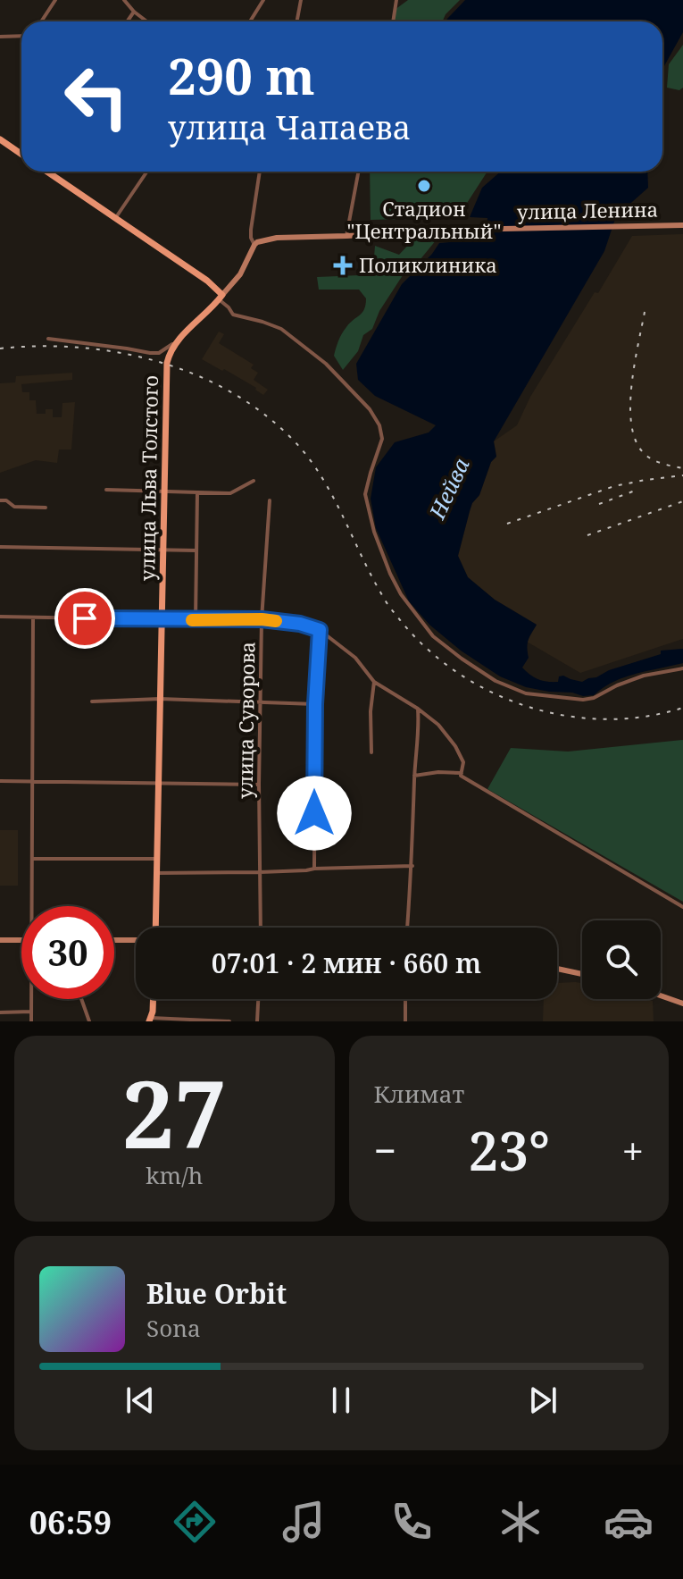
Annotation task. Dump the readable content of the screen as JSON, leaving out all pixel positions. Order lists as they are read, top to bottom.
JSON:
{
  "streets": {
    "main road": ["улица Ленина", "улица Льва Толстого"],
    "street": ["улица Суворова"]
  },
  "water": ["Нейва"],
  "places": {
    "other": ["Стадион \"Центральный\""],
    "health": ["Поликлиника"]
  },
  "page": {
    "turn": ["290 m", "улица Чапаева"],
    "limit": "30",
    "trip": "07:01 · 2 мин · 660 m",
    "tile": [
      ["27", "km/h"],
      "Климат"
    ],
    "heat": ["−", "23°", "+"],
    "song": ["Blue Orbit", "Sona"],
    "tabs": "06:59"
  }
}
